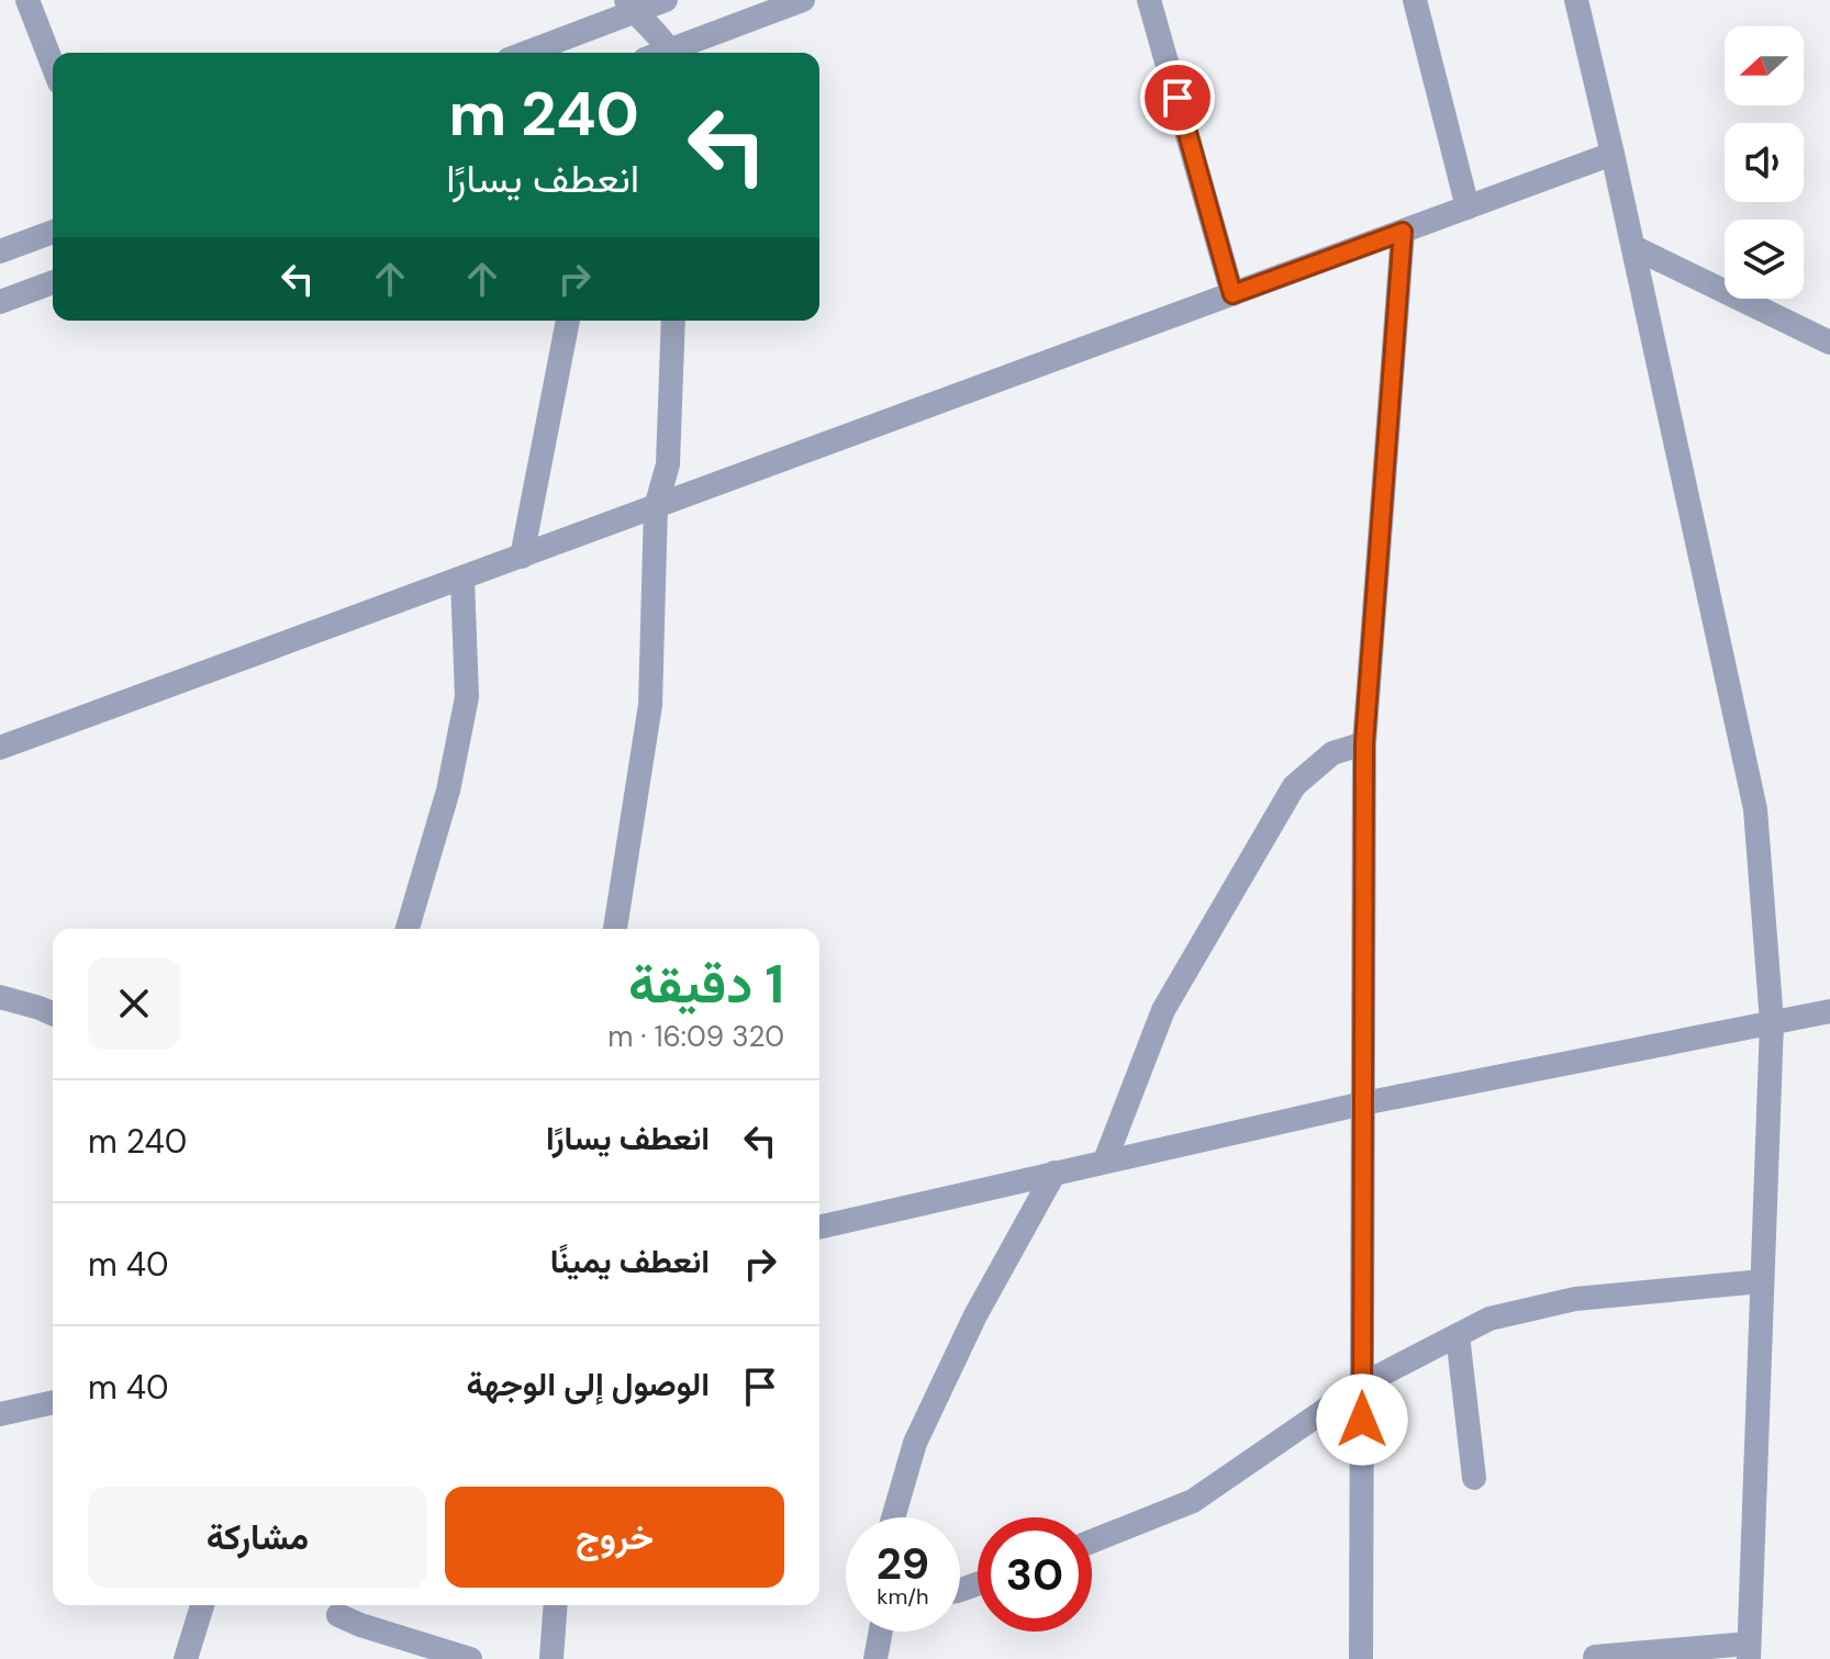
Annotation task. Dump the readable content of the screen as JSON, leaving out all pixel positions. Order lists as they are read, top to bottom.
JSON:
{
  "north": "left",
  "page": {
    "turn": ["240 m", "انعطف يسارًا"],
    "heading": ["1 دقيقة", "320 m · 16:09"],
    "list": [
      {
        "name": "انعطف يسارًا",
        "value": "240 m"
      },
      {
        "name": "انعطف يمينًا",
        "value": "40 m"
      },
      {
        "name": "الوصول إلى الوجهة",
        "value": "40 m"
      }
    ],
    "buttons": ["خروج", "مشاركة"],
    "speed": "29 km/h",
    "limit": "30"
  }
}
